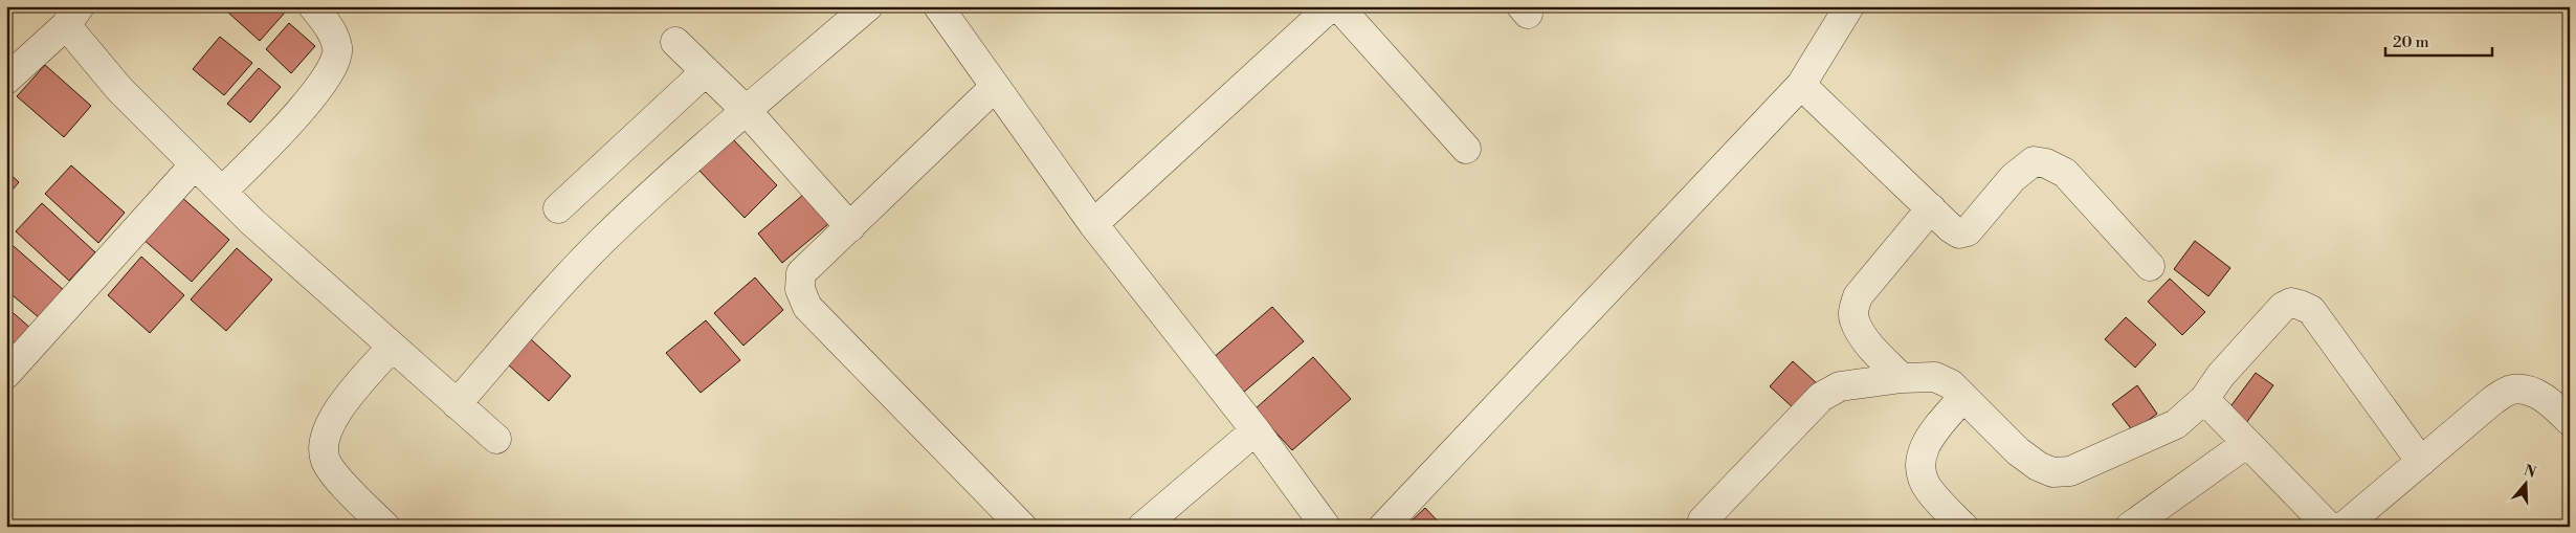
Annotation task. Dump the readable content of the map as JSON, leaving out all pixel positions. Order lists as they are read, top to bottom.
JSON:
{
  "scale_bar": "20 m",
  "north": "top"
}
